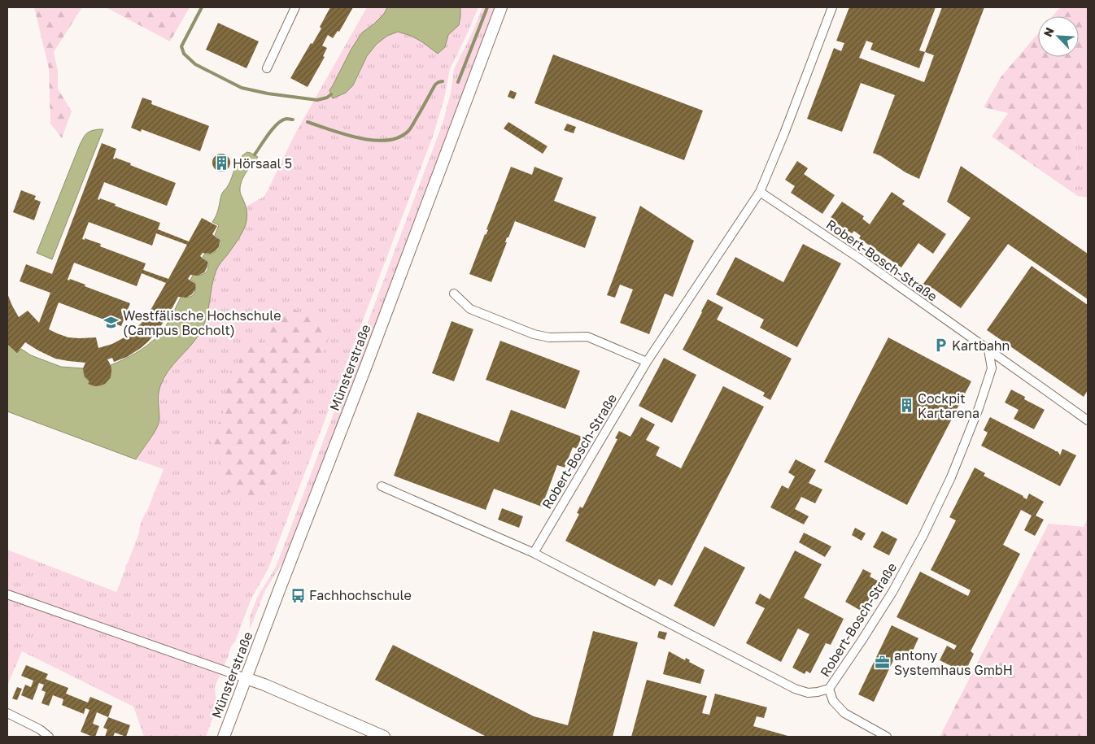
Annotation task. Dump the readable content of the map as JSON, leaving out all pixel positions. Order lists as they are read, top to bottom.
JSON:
{
  "streets": {
    "main road": ["Münsterstraße"],
    "street": ["Robert-Bosch-Straße"]
  },
  "places": {
    "building": ["Hörsaal 5", "Cockpit Kartarena"],
    "school or university": ["Westfälische Hochschule (Campus Bocholt)"],
    "parking": ["Kartbahn"],
    "bus stop": ["Fachhochschule"],
    "office": ["antony Systemhaus GmbH"]
  },
  "north": "top left"
}
